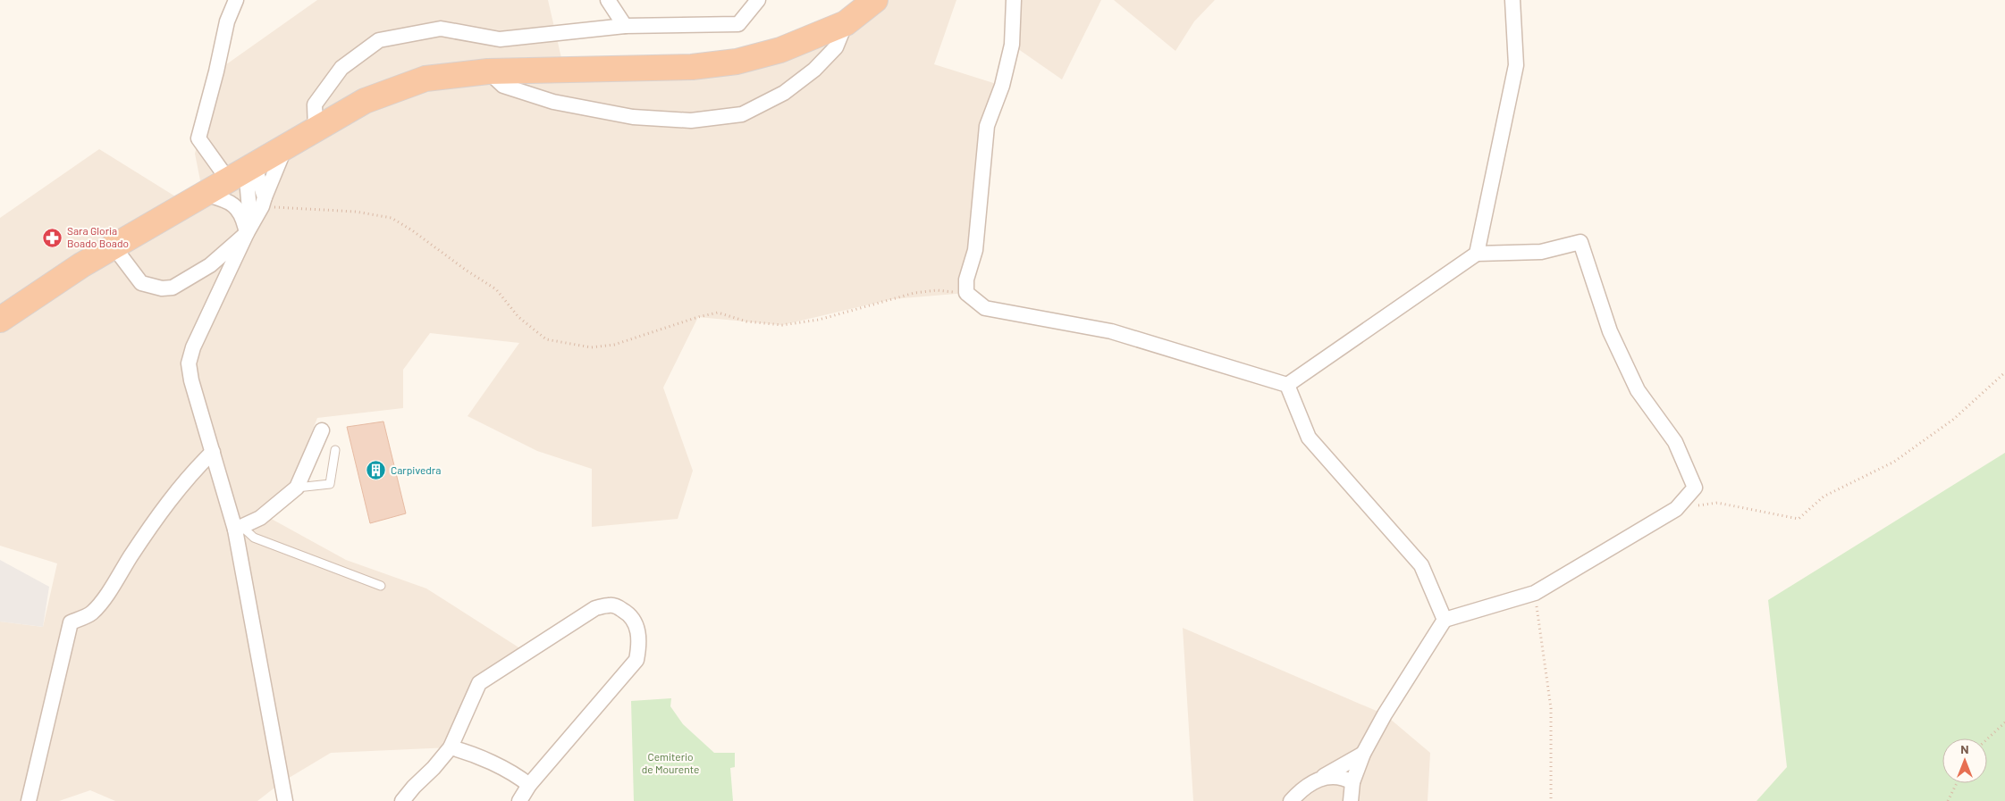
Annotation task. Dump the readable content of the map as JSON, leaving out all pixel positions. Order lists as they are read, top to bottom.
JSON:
{
  "parks": ["Cemiterio de Mourente"],
  "places": {
    "pharmacy": ["Sara Gloria Boado Boado"],
    "building": ["Carpivedra"]
  },
  "north": "top"
}
